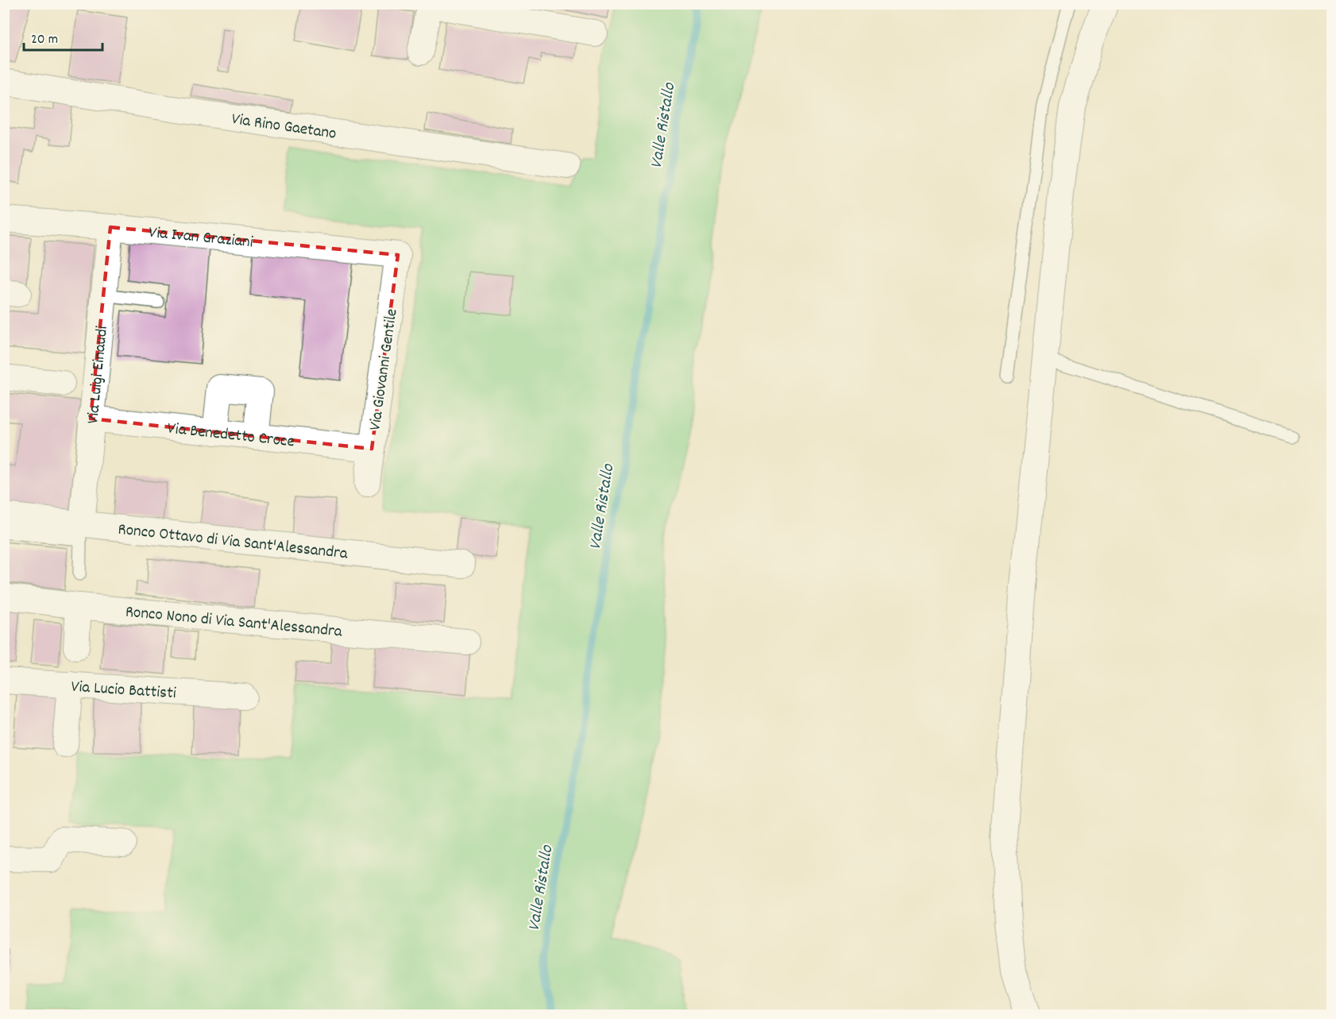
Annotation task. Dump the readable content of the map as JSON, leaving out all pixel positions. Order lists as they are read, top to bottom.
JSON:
{
  "streets": {
    "street": [
      "Via Rino Gaetano",
      "Via Ivan Graziani",
      "Via Giovanni Gentile",
      "Via Luigi Einaudi",
      "Via Benedetto Croce",
      "Ronco Ottavo di Via Sant'Alessandra",
      "Ronco Nono di Via Sant'Alessandra",
      "Via Lucio Battisti"
    ]
  },
  "crossings": [
    ["Via Ivan Graziani", "Via Giovanni Gentile"],
    ["Via Ivan Graziani", "Via Luigi Einaudi"],
    ["Via Giovanni Gentile", "Via Benedetto Croce"],
    ["Via Luigi Einaudi", "Via Benedetto Croce"],
    ["Via Luigi Einaudi", "Ronco Ottavo di Via Sant'Alessandra"]
  ],
  "water": ["Valle Ristallo"],
  "scale_bar": "20 m"
}
